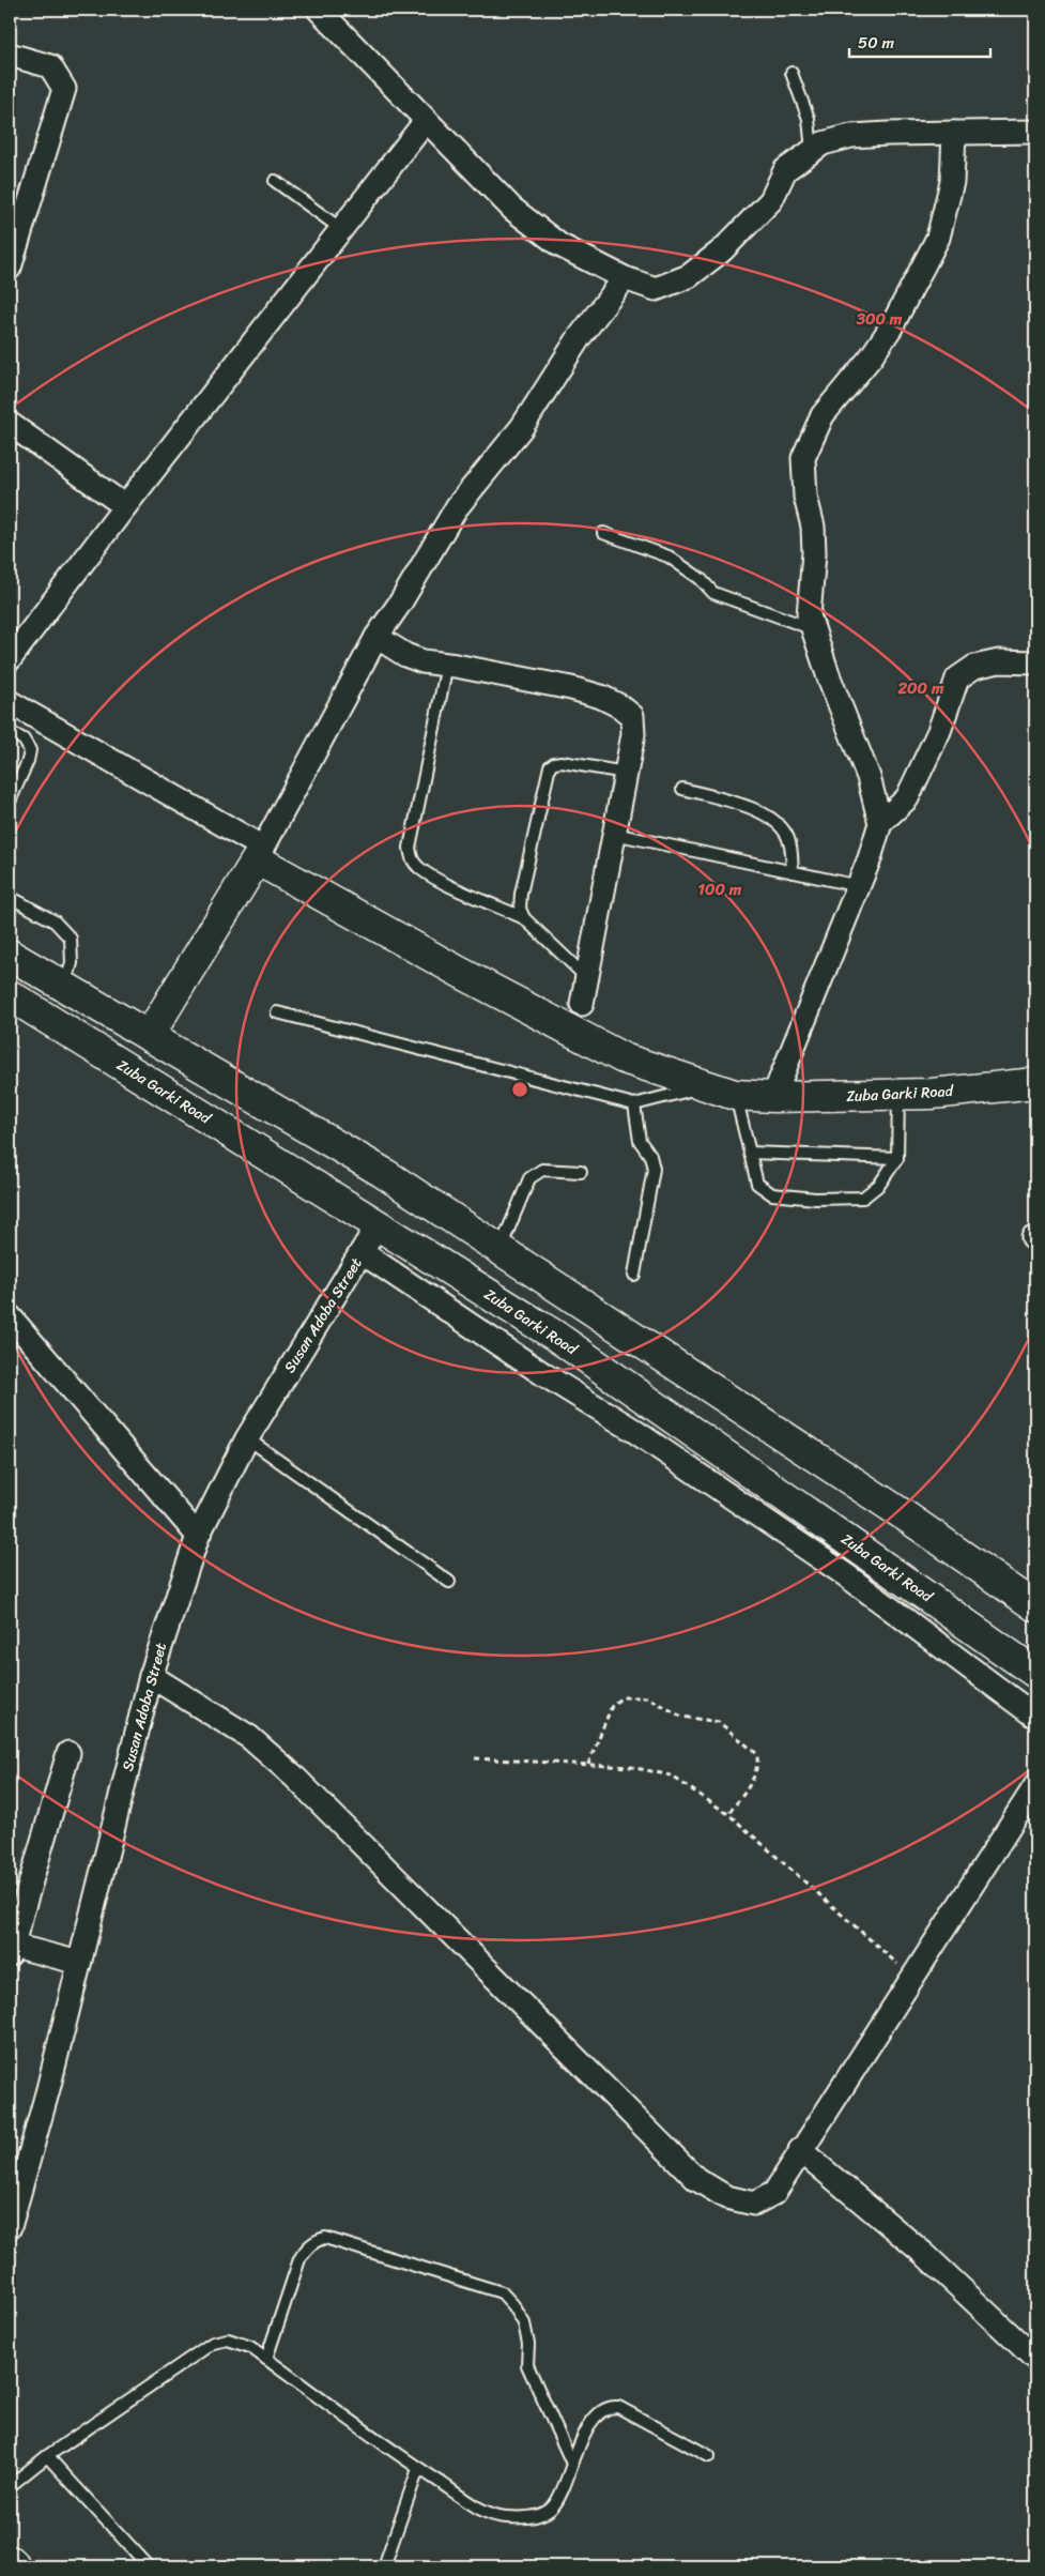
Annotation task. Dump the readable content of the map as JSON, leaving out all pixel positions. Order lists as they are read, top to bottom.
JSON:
{
  "streets": {
    "main road": ["Zuba Garki Road"],
    "street": ["Susan Adoba Street"]
  },
  "crossings": [
    ["Zuba Garki Road", "Susan Adoba Street"]
  ],
  "scale_bar": "50 m",
  "rings": ["300 m", "200 m", "100 m"]
}
